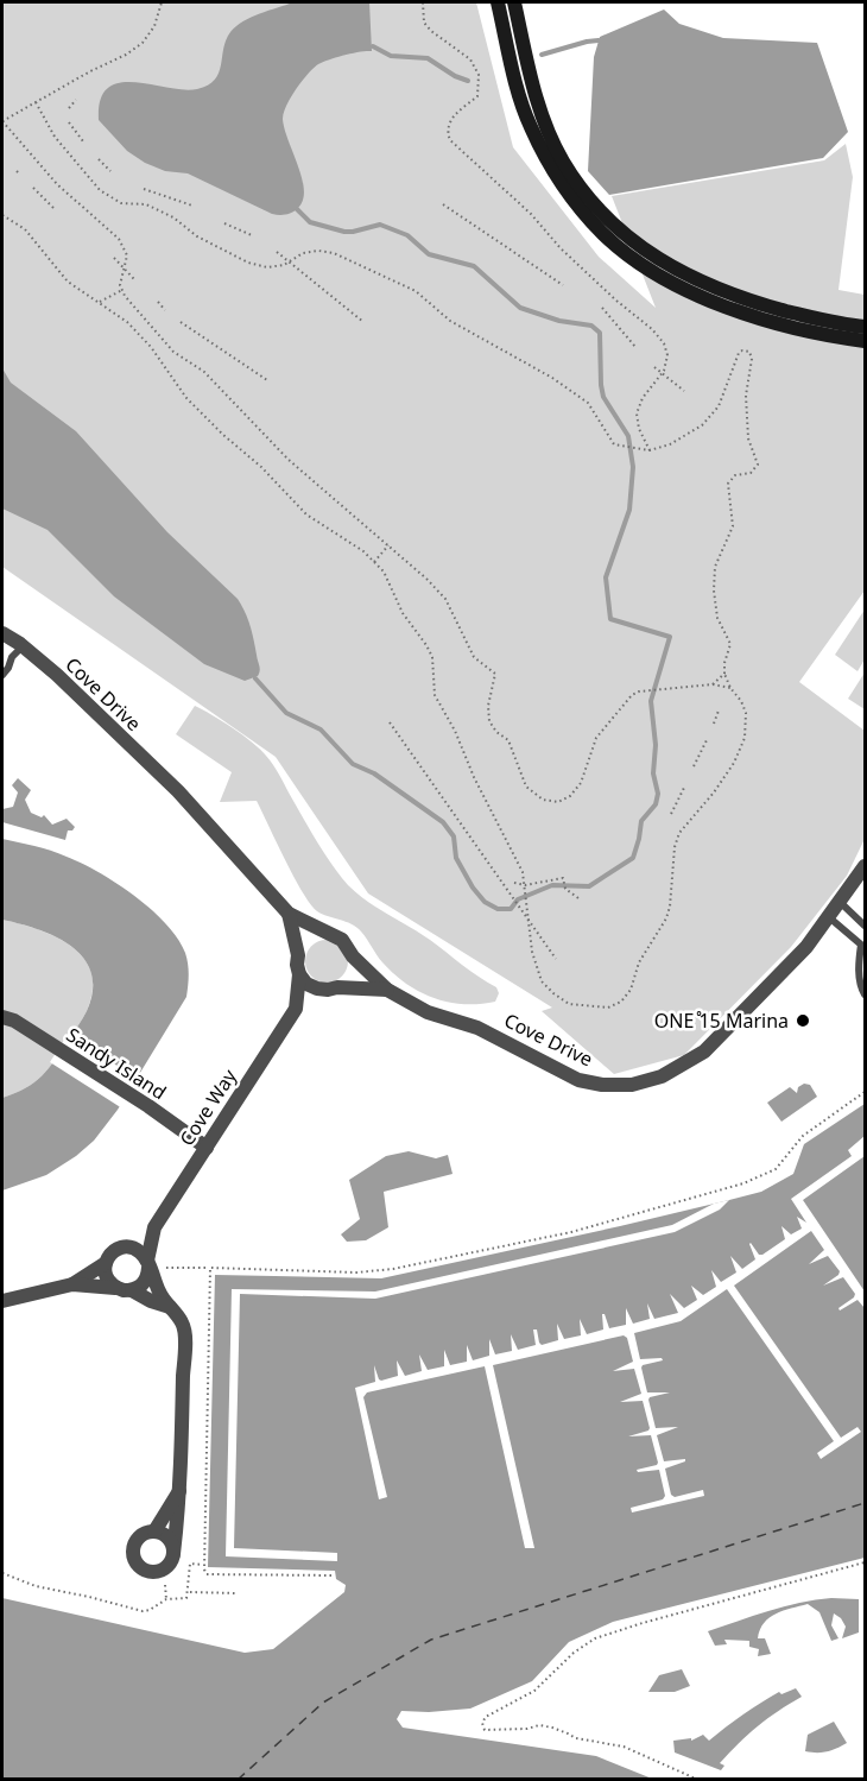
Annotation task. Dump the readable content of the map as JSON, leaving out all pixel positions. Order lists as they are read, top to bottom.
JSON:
{
  "streets": {
    "street": ["Cove Drive", "Sandy Island", "Cove Way"]
  },
  "crossings": [
    ["Cove Drive", "Cove Way"],
    ["Sandy Island", "Cove Way"]
  ],
  "places": ["ONE ̊15 Marina"]
}
